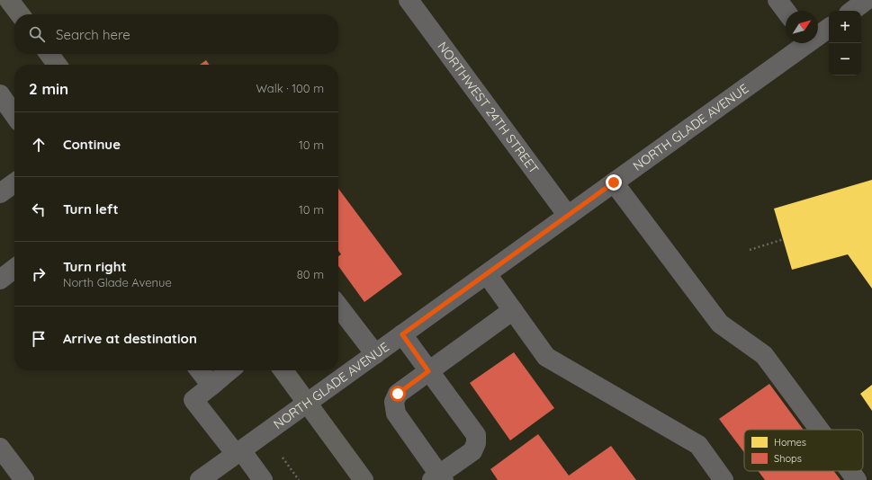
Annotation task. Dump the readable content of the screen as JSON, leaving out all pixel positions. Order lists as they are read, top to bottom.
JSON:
{
  "streets": {
    "street": ["NORTHWEST 24TH STREET", "NORTH GLADE AVENUE"]
  },
  "crossings": [
    ["NORTHWEST 24TH STREET", "NORTH GLADE AVENUE"]
  ],
  "legend": ["Homes", "Shops"],
  "north": "top right",
  "page": {
    "map_buttons": ["+", "−"],
    "search": "Search here",
    "heading": ["2 min", "Walk · 100 m"],
    "list": [
      ["Continue", "10 m"],
      ["Turn left", "10 m"],
      ["Turn right", "North Glade Avenue", "80 m"],
      "Arrive at destination"
    ]
  }
}
